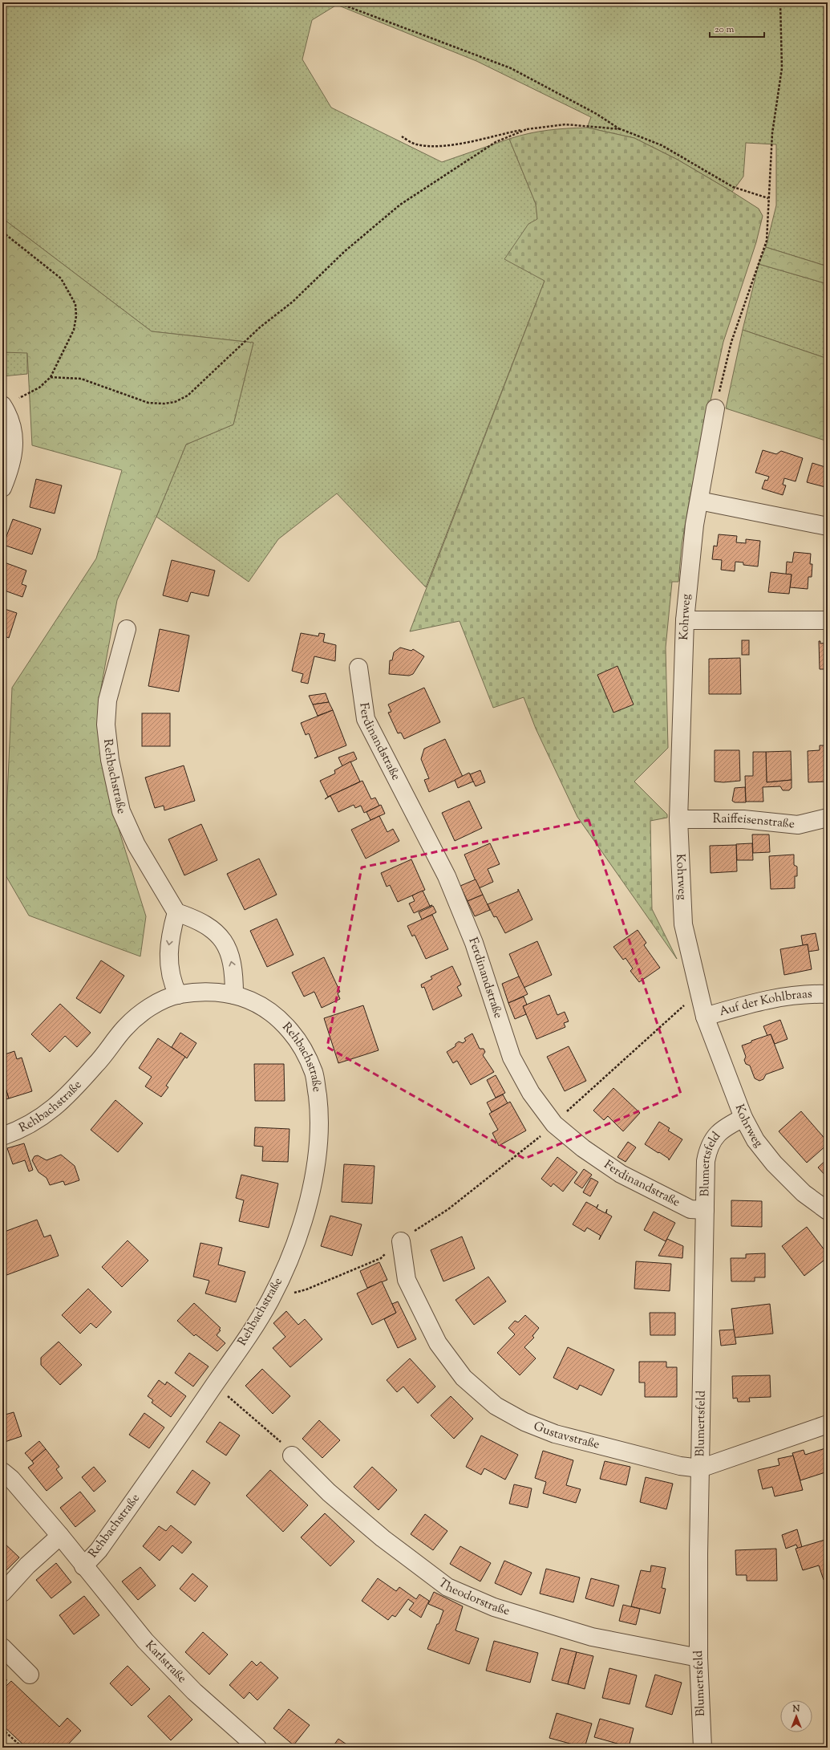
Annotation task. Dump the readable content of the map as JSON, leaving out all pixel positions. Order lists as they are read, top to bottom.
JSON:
{
  "streets": {
    "street": [
      "Kohrweg",
      "Ferdinandstraße",
      "Rehbachstraße",
      "Raiffeisenstraße",
      "Auf der Kohlbraas",
      "Blumertsfeld",
      "Gustavstraße",
      "Theodorstraße",
      "Karlstraße"
    ]
  },
  "crossings": [
    ["Kohrweg", "Raiffeisenstraße"],
    ["Kohrweg", "Auf der Kohlbraas"],
    ["Kohrweg", "Blumertsfeld"],
    ["Ferdinandstraße", "Blumertsfeld"],
    ["Rehbachstraße", "Karlstraße"],
    ["Blumertsfeld", "Gustavstraße"],
    ["Blumertsfeld", "Theodorstraße"]
  ],
  "scale_bar": "20 m",
  "north": "top"
}
